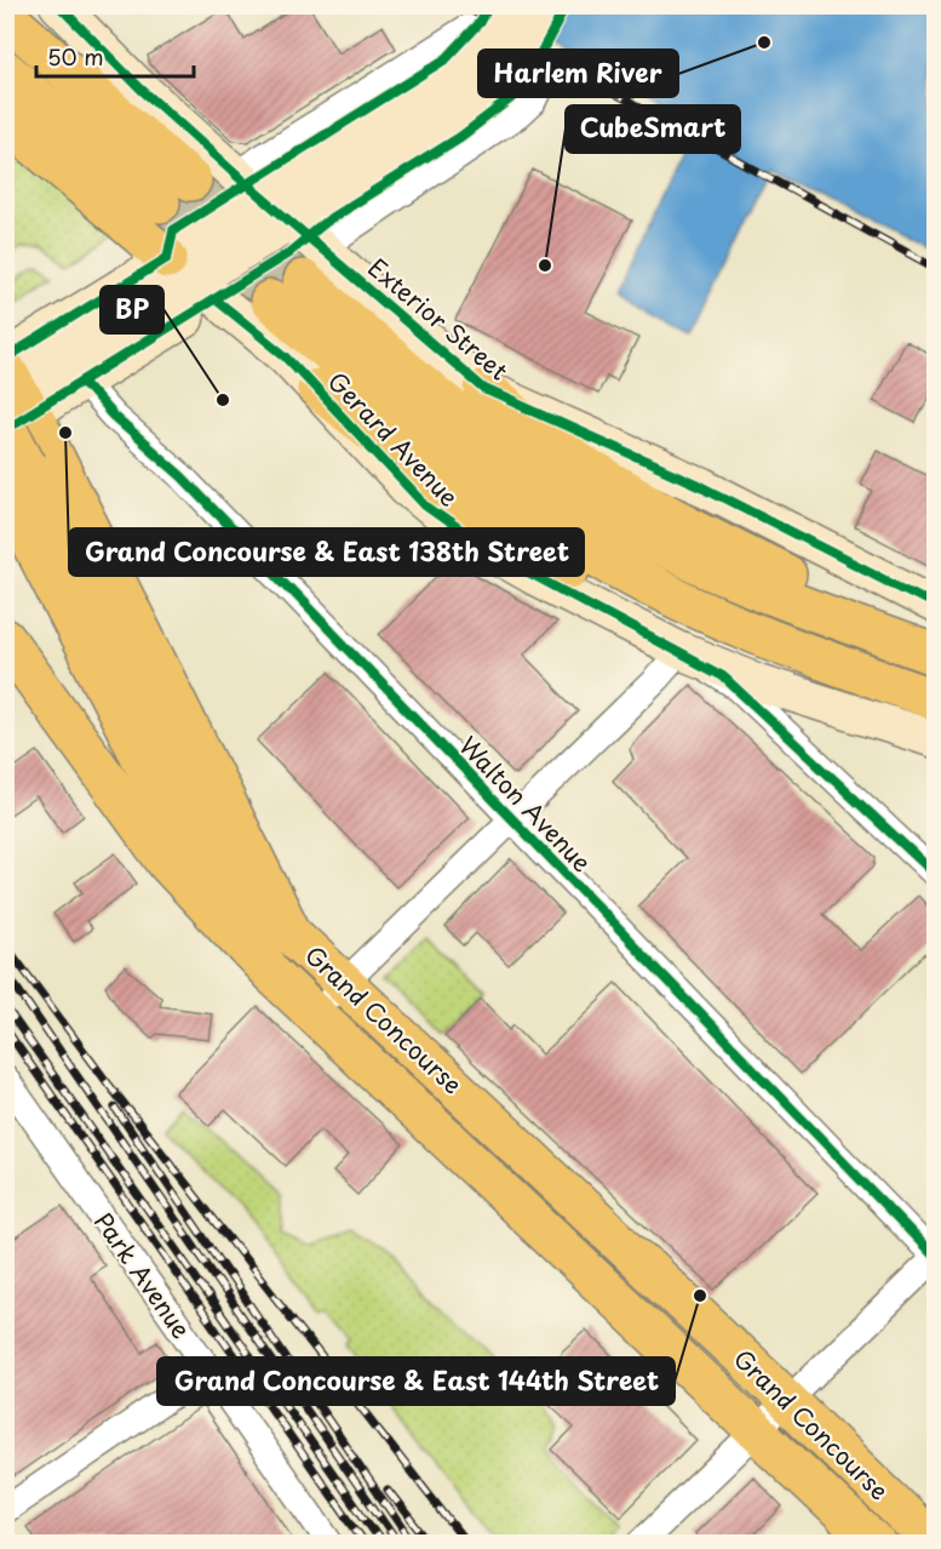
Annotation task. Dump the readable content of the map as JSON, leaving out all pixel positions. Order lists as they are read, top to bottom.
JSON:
{
  "streets": {
    "main road": ["Exterior Street", "Gerard Avenue", "Grand Concourse"],
    "street": ["Walton Avenue", "Park Avenue"]
  },
  "places": [
    "Harlem River",
    "CubeSmart",
    "BP",
    "Grand Concourse & East 138th Street",
    "Grand Concourse & East 144th Street"
  ],
  "scale_bar": "50 m"
}
